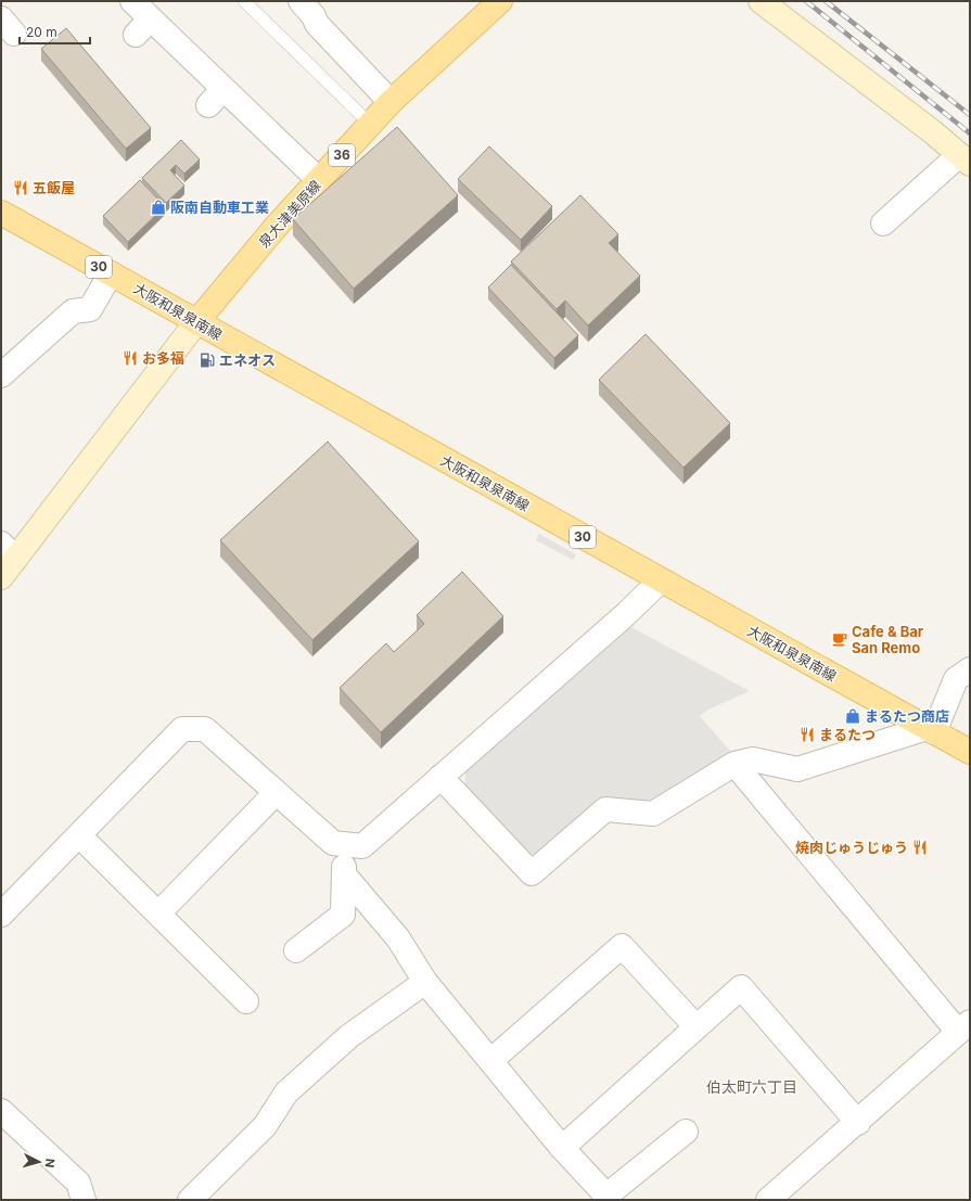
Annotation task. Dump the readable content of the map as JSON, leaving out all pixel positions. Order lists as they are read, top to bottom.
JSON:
{
  "streets": {
    "main road": [
      "36",
      "泉大津美原線",
      "30",
      "大阪和泉泉南線"
    ]
  },
  "crossings": [
    ["泉大津美原線", "大阪和泉泉南線"]
  ],
  "districts": ["伯太町六丁目"],
  "places": {
    "restaurant": [
      "五飯屋",
      "お多福",
      "まるたつ",
      "焼肉じゅうじゅう"
    ],
    "shop": ["阪南自動車工業", "まるたつ商店"],
    "fuel station": ["エネオス"],
    "cafe": ["Cafe & Bar San Remo"]
  },
  "scale_bar": "20 m",
  "north": "right"
}
